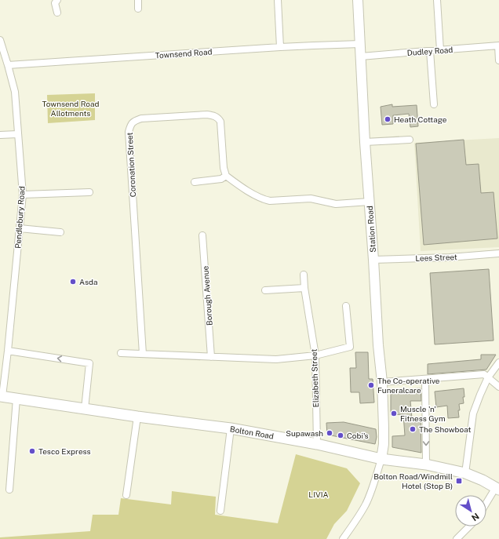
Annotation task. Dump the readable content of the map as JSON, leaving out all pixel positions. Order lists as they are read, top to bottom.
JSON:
{
  "streets": {
    "main road": ["Station Road", "Bolton Road"],
    "street": [
      "Dudley Road",
      "Townsend Road",
      "Coronation Street",
      "Pendlebury Road",
      "Lees Street",
      "Borough Avenue",
      "Elizabeth Street"
    ]
  },
  "crossings": [
    ["Dudley Road", "Station Road"],
    ["Townsend Road", "Pendlebury Road"],
    ["Townsend Road", "Station Road"],
    ["Pendlebury Road", "Bolton Road"],
    ["Station Road", "Lees Street"],
    ["Station Road", "Bolton Road"],
    ["Elizabeth Street", "Bolton Road"]
  ],
  "parks": ["Townsend Road Allotments", "LIVIA"],
  "places": {
    "other": [
      "Heath Cottage",
      "Asda",
      "The Co-operative Funeralcare",
      "Muscle 'n' Fitness Gym",
      "The Showboat",
      "Supawash",
      "Cobi's",
      "Tesco Express"
    ],
    "transit": ["Bolton Road/Windmill Hotel (Stop B)"]
  },
  "north": "bottom right"
}
